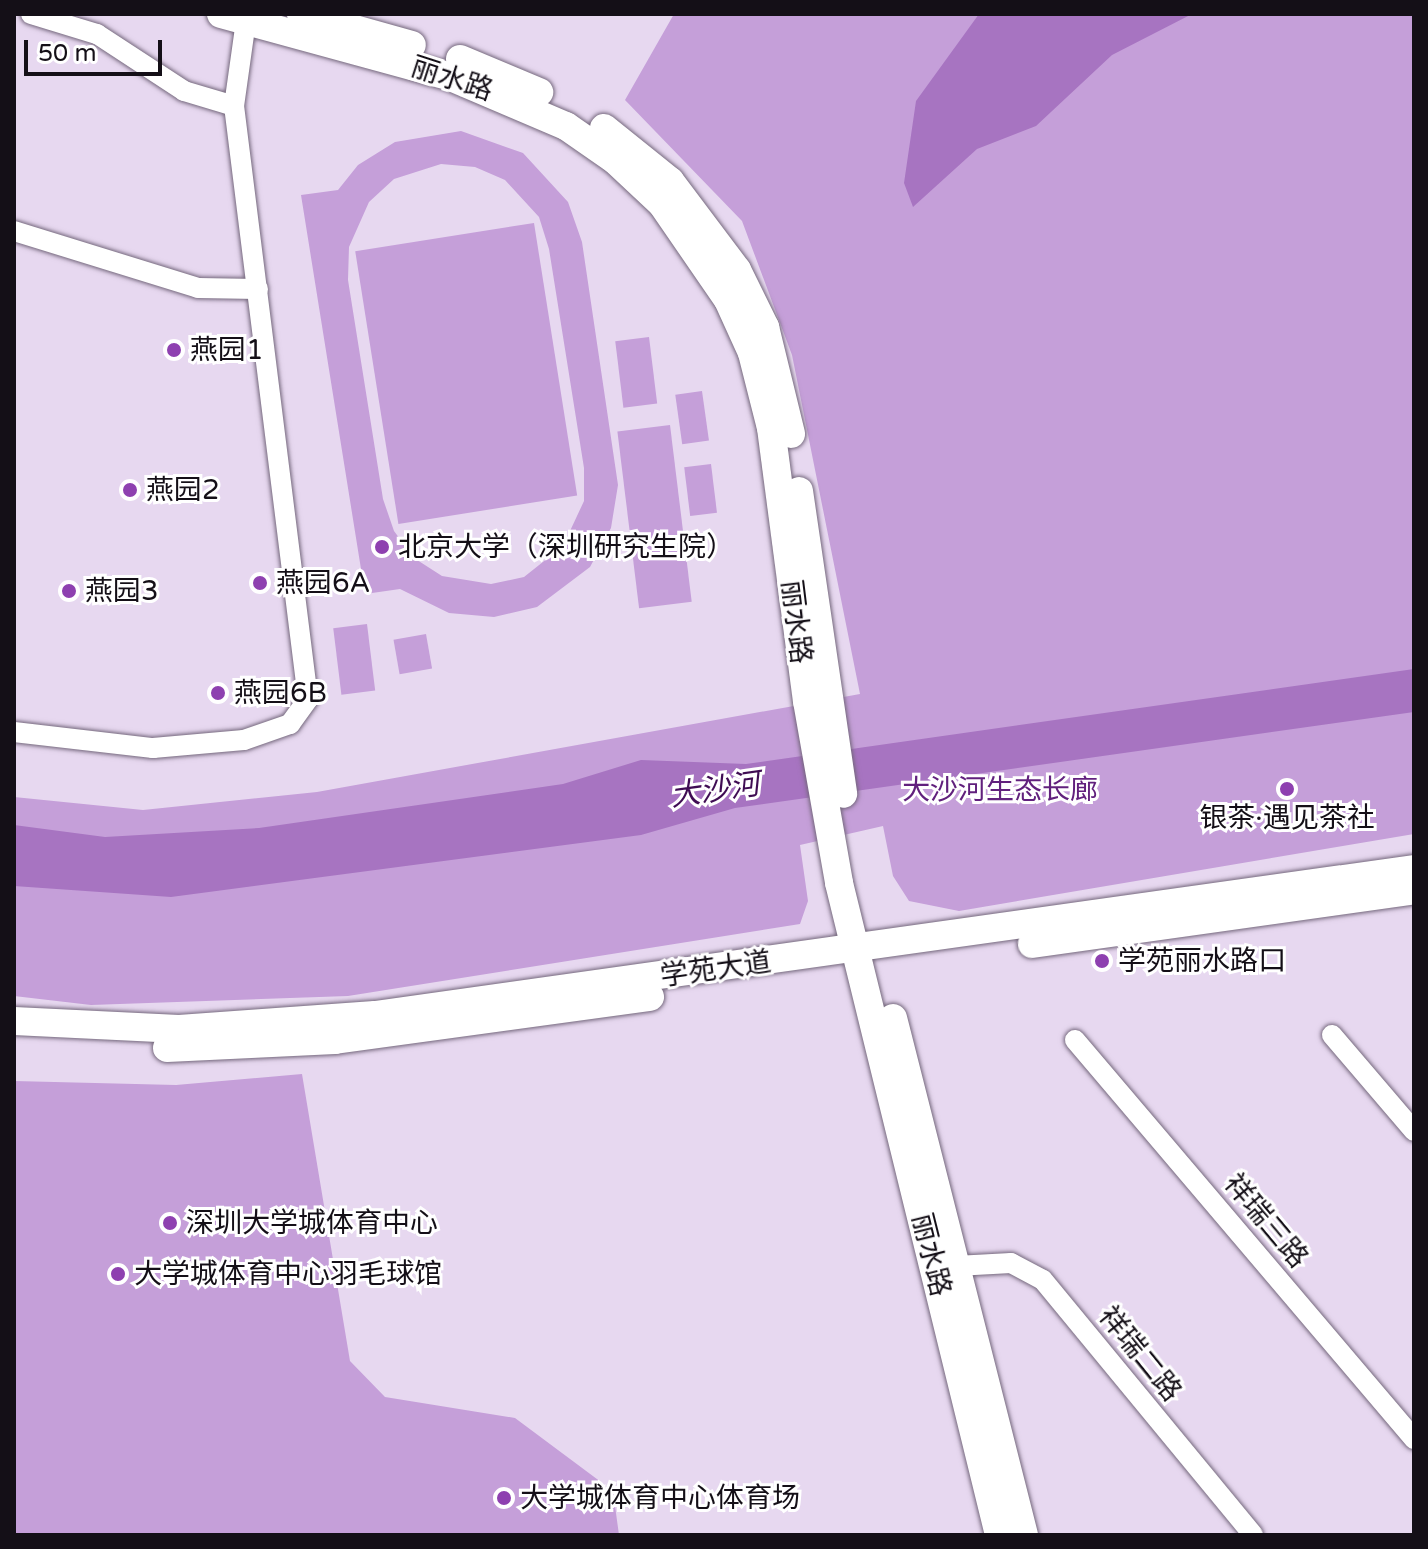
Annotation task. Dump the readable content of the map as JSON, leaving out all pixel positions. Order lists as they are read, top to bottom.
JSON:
{
  "streets": {
    "main road": ["丽水路", "学苑大道"],
    "street": ["祥瑞三路", "祥瑞二路"]
  },
  "crossings": [
    ["丽水路", "学苑大道"],
    ["丽水路", "祥瑞二路"]
  ],
  "water": ["大沙河"],
  "parks": ["大沙河生态长廊"],
  "places": [
    "燕园1",
    "燕园2",
    "北京大学（深圳研究生院）",
    "燕园6A",
    "燕园3",
    "燕园6B",
    "银茶·遇见茶社",
    "学苑丽水路口",
    "深圳大学城体育中心",
    "大学城体育中心羽毛球馆",
    "大学城体育中心体育场"
  ],
  "scale_bar": "50 m"
}
